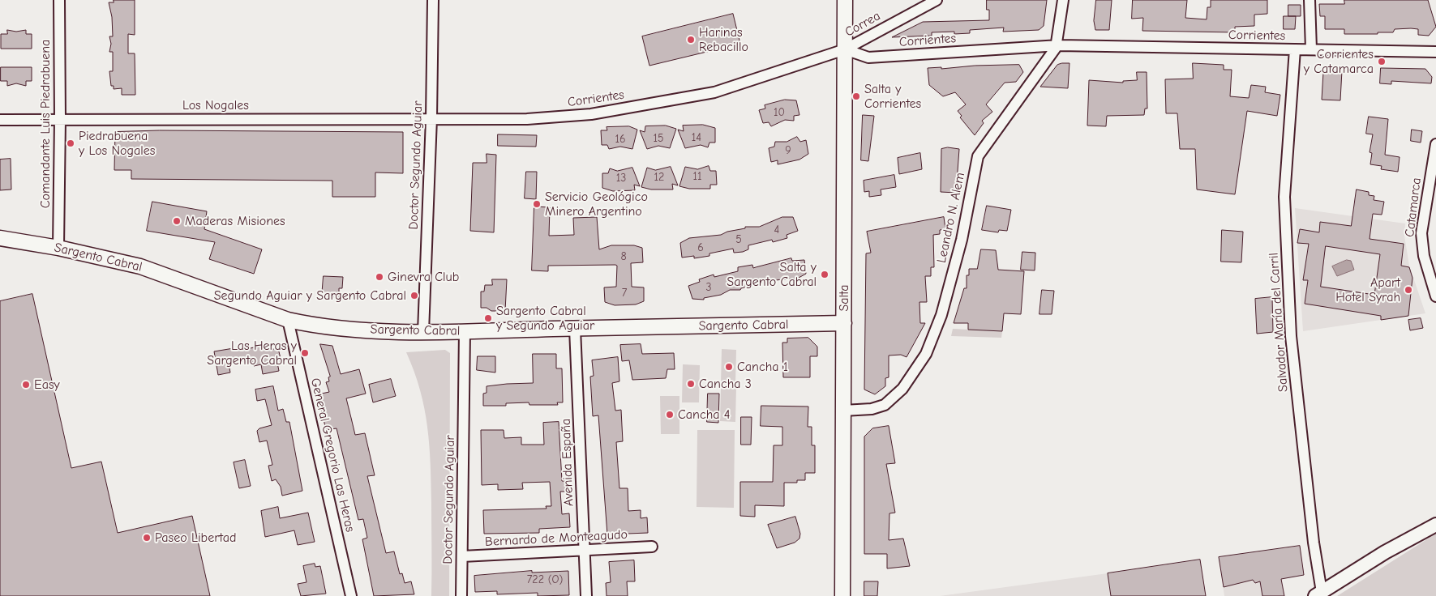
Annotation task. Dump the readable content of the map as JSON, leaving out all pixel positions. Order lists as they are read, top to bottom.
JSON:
{
  "streets": {
    "main road": ["Sargento Cabral", "Salta"],
    "street": [
      "Correa",
      "Corrientes",
      "Los Nogales",
      "Comandante Luis Piedrabuena",
      "Doctor Segundo Aguiar",
      "Catamarca",
      "Leandro N. Alem",
      "Salvador María del Carril",
      "General Gregorio Las Heras",
      "Avenida España",
      "Bernardo de Monteagudo"
    ]
  },
  "crossings": [
    ["Correa", "Corrientes"],
    ["Correa", "Salta"],
    ["Corrientes", "Los Nogales"],
    ["Corrientes", "Doctor Segundo Aguiar"],
    ["Corrientes", "Leandro N. Alem"],
    ["Corrientes", "Salta"],
    ["Corrientes", "Salvador María del Carril"],
    ["Los Nogales", "Comandante Luis Piedrabuena"],
    ["Los Nogales", "Doctor Segundo Aguiar"],
    ["Comandante Luis Piedrabuena", "Sargento Cabral"],
    ["Doctor Segundo Aguiar", "Sargento Cabral"],
    ["Doctor Segundo Aguiar", "Bernardo de Monteagudo"],
    ["Leandro N. Alem", "Salta"],
    ["Sargento Cabral", "Salta"],
    ["Sargento Cabral", "General Gregorio Las Heras"],
    ["Sargento Cabral", "Avenida España"],
    ["Avenida España", "Bernardo de Monteagudo"]
  ],
  "places": [
    "Harinas Rebacillo",
    "Corrientes y Catamarca",
    "Salta y Corrientes",
    "Piedrabuena y Los Nogales",
    "Servicio Geológico Minero Argentino",
    "Maderas Misiones",
    "Salta y Sargento Cabral",
    "Ginevra Club",
    "Apart Hotel Syrah",
    "Segundo Aguiar y Sargento Cabral",
    "Sargento Cabral y Segundo Aguiar",
    "Las Heras y Sargento Cabral",
    "Cancha 1",
    "Cancha 3",
    "Easy",
    "Cancha 4",
    "Paseo Libertad"
  ],
  "house_numbers": [
    "10",
    "14",
    "15",
    "16",
    "9",
    "11",
    "12",
    "13",
    "4",
    "5",
    "6",
    "8",
    "3",
    "7",
    "722 (O)"
  ]
}
